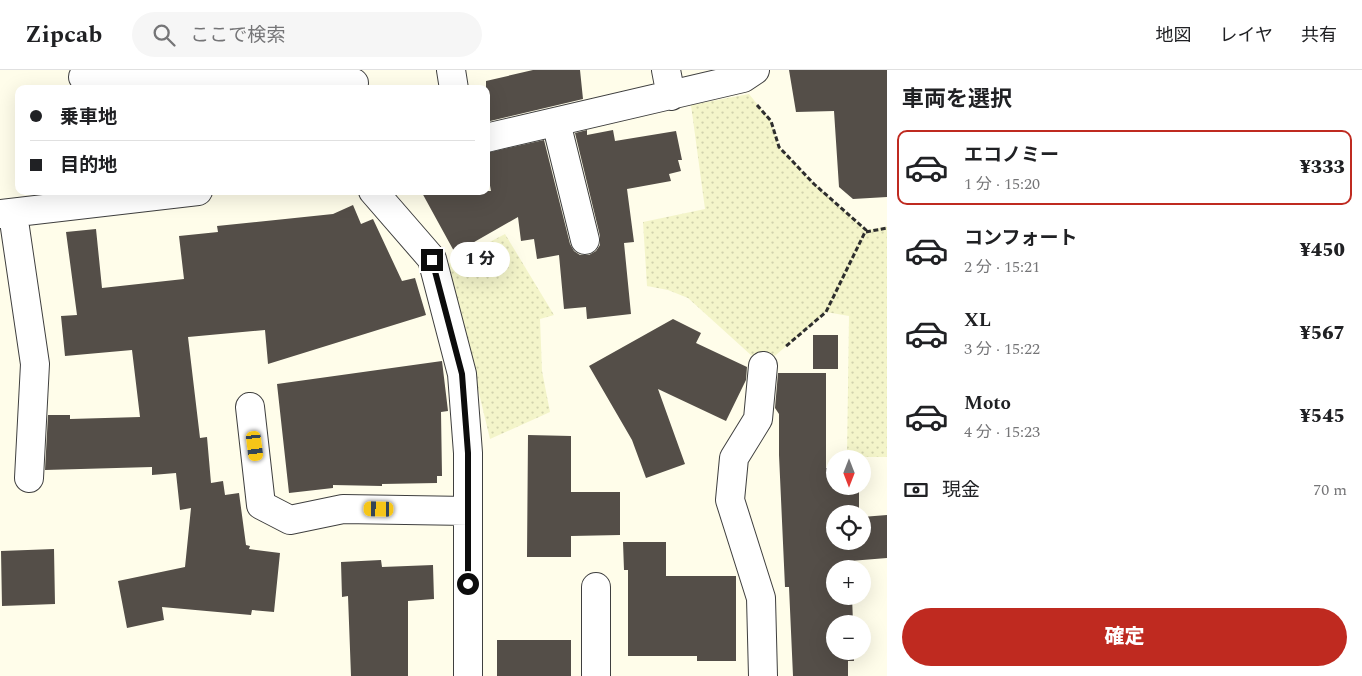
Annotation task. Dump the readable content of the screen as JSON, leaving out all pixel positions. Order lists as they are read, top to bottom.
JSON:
{
  "north": "bottom",
  "page": {
    "header": "Zipcab",
    "search": "ここで検索",
    "nav": ["地図", "レイヤ", "共有"],
    "heading": "車両を選択",
    "banner": ["乗車地", "目的地"],
    "list": [
      {
        "name": "エコノミー",
        "note": "1 分 · 15:20",
        "value": "¥333"
      },
      {
        "name": "コンフォート",
        "note": "2 分 · 15:21",
        "value": "¥450"
      },
      {
        "name": "XL",
        "note": "3 分 · 15:22",
        "value": "¥567"
      },
      {
        "name": "Moto",
        "note": "4 分 · 15:23",
        "value": "¥545"
      }
    ],
    "bubble": "1 分",
    "map_buttons": ["+", "−"],
    "pay": ["現金", "70 m"],
    "buttons": "確定"
  }
}
